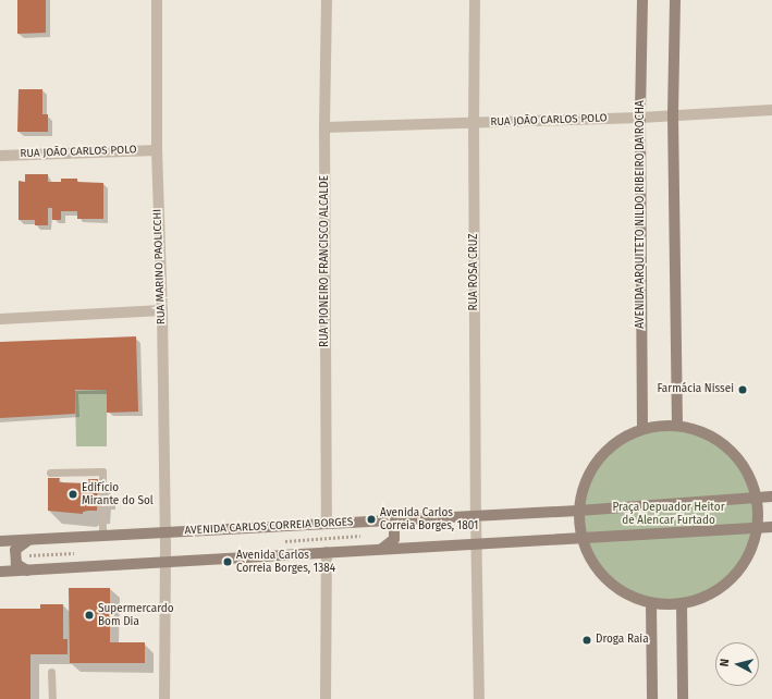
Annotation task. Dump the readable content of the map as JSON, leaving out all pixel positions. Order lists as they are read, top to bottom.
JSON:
{
  "streets": {
    "main road": ["AVENIDA ARQUITETO NILDO RIBEIRO DA ROCHA", "AVENIDA CARLOS CORREIA BORGES"],
    "street": [
      "RUA JOÃO CARLOS POLO",
      "RUA PIONEIRO FRANCISCO ALCALDE",
      "RUA MARINO PAOLICCHI",
      "RUA ROSA CRUZ"
    ]
  },
  "crossings": [
    ["RUA JOÃO CARLOS POLO", "AVENIDA ARQUITETO NILDO RIBEIRO DA ROCHA"],
    ["RUA JOÃO CARLOS POLO", "RUA PIONEIRO FRANCISCO ALCALDE"],
    ["RUA JOÃO CARLOS POLO", "RUA MARINO PAOLICCHI"],
    ["RUA JOÃO CARLOS POLO", "RUA ROSA CRUZ"],
    ["RUA PIONEIRO FRANCISCO ALCALDE", "AVENIDA CARLOS CORREIA BORGES"],
    ["RUA MARINO PAOLICCHI", "AVENIDA CARLOS CORREIA BORGES"],
    ["RUA ROSA CRUZ", "AVENIDA CARLOS CORREIA BORGES"]
  ],
  "parks": ["Praça Depuador Heitor de Alencar Furtado"],
  "places": [
    "Farmácia Nissei",
    "Edifício Mirante do Sol",
    "Avenida Carlos Correia Borges, 1801",
    "Avenida Carlos Correia Borges, 1384",
    "Supermercardo Bom Dia",
    "Droga Raia"
  ],
  "north": "left"
}
